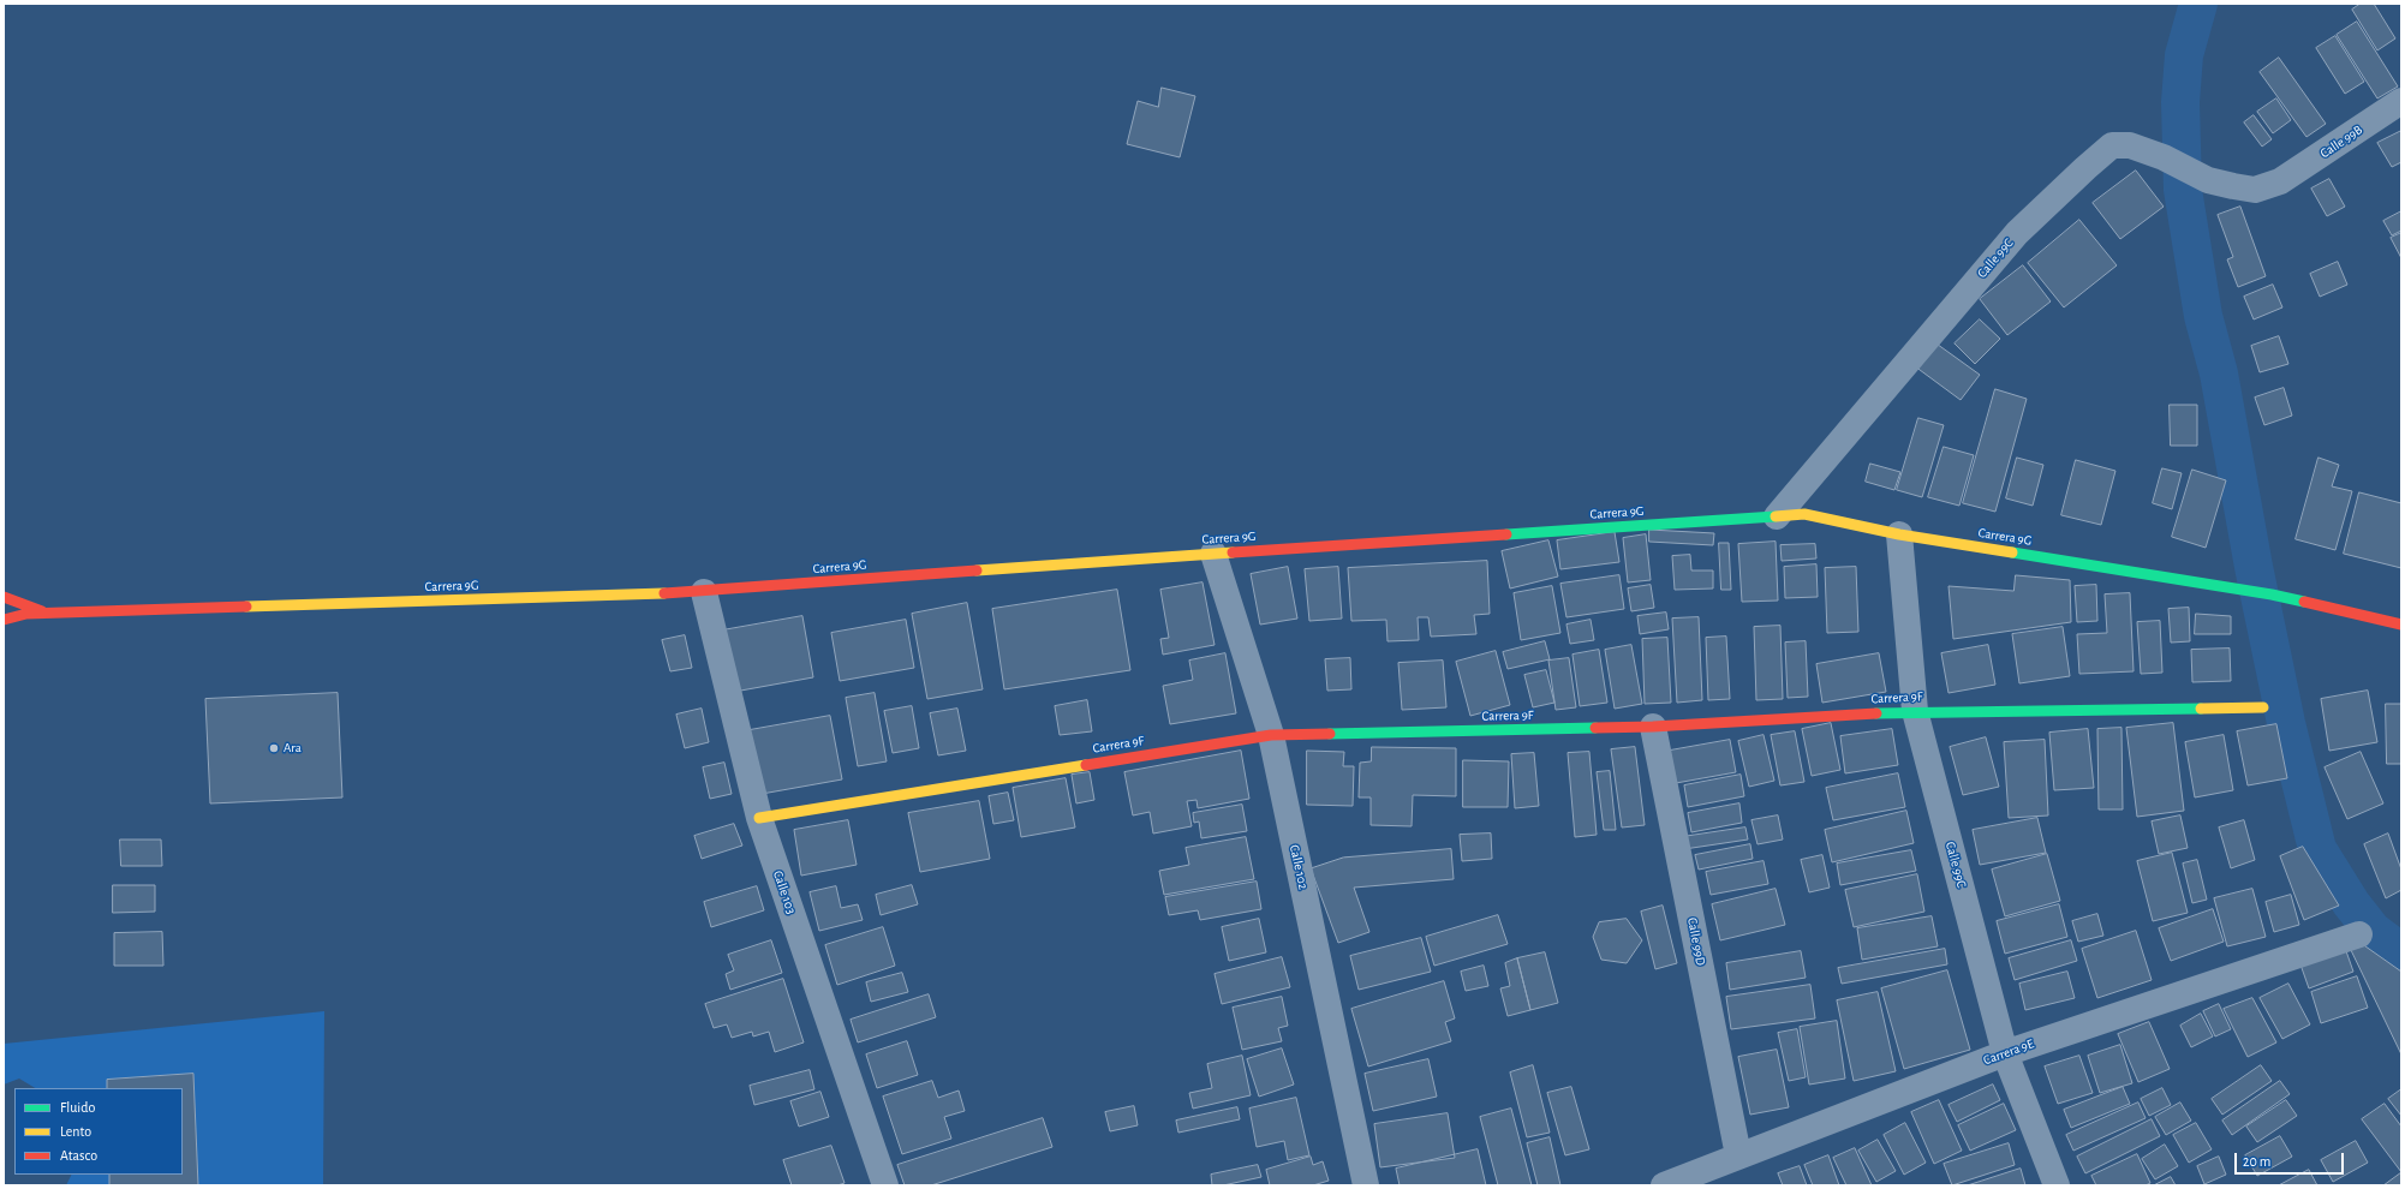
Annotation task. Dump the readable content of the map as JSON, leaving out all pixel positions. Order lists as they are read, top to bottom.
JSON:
{
  "streets": {
    "street": [
      "Calle 99B",
      "Calle 99C",
      "Carrera 9G",
      "Carrera 9F",
      "Calle 102",
      "Calle 103",
      "Calle 99D",
      "Carrera 9E"
    ]
  },
  "crossings": [
    ["Calle 99B", "Calle 99C"],
    ["Calle 99C", "Carrera 9G"],
    ["Calle 99C", "Carrera 9F"],
    ["Calle 99C", "Carrera 9E"],
    ["Carrera 9G", "Calle 102"],
    ["Carrera 9G", "Calle 103"],
    ["Carrera 9F", "Calle 102"],
    ["Carrera 9F", "Calle 103"],
    ["Carrera 9F", "Calle 99D"],
    ["Calle 99D", "Carrera 9E"]
  ],
  "places": ["Ara"],
  "legend": ["Fluido", "Lento", "Atasco"],
  "scale_bar": "20 m"
}
